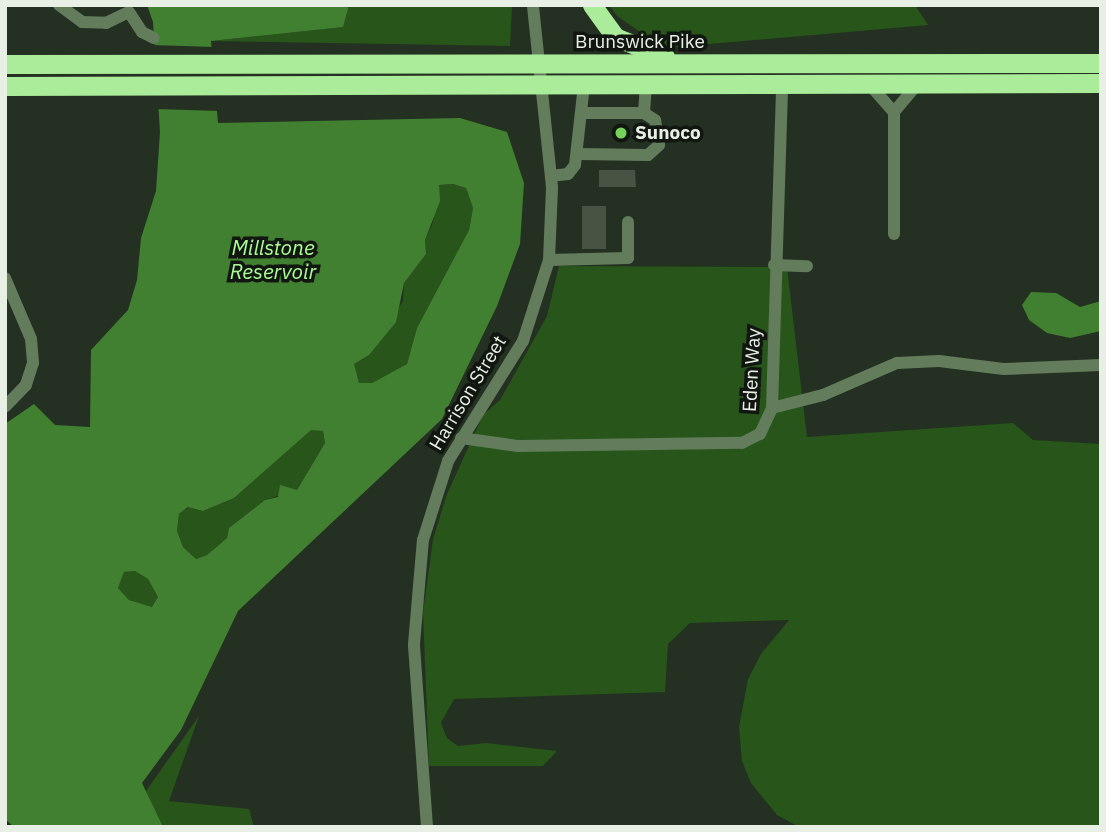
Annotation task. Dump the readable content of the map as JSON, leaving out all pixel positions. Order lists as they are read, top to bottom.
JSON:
{
  "streets": {
    "highway": ["Brunswick Pike"],
    "street": ["Eden Way", "Harrison Street"]
  },
  "crossings": [
    ["Brunswick Pike", "Harrison Street"],
    ["Eden Way", "Harrison Street"]
  ],
  "water": ["Millstone Reservoir"],
  "places": ["Sunoco"]
}
